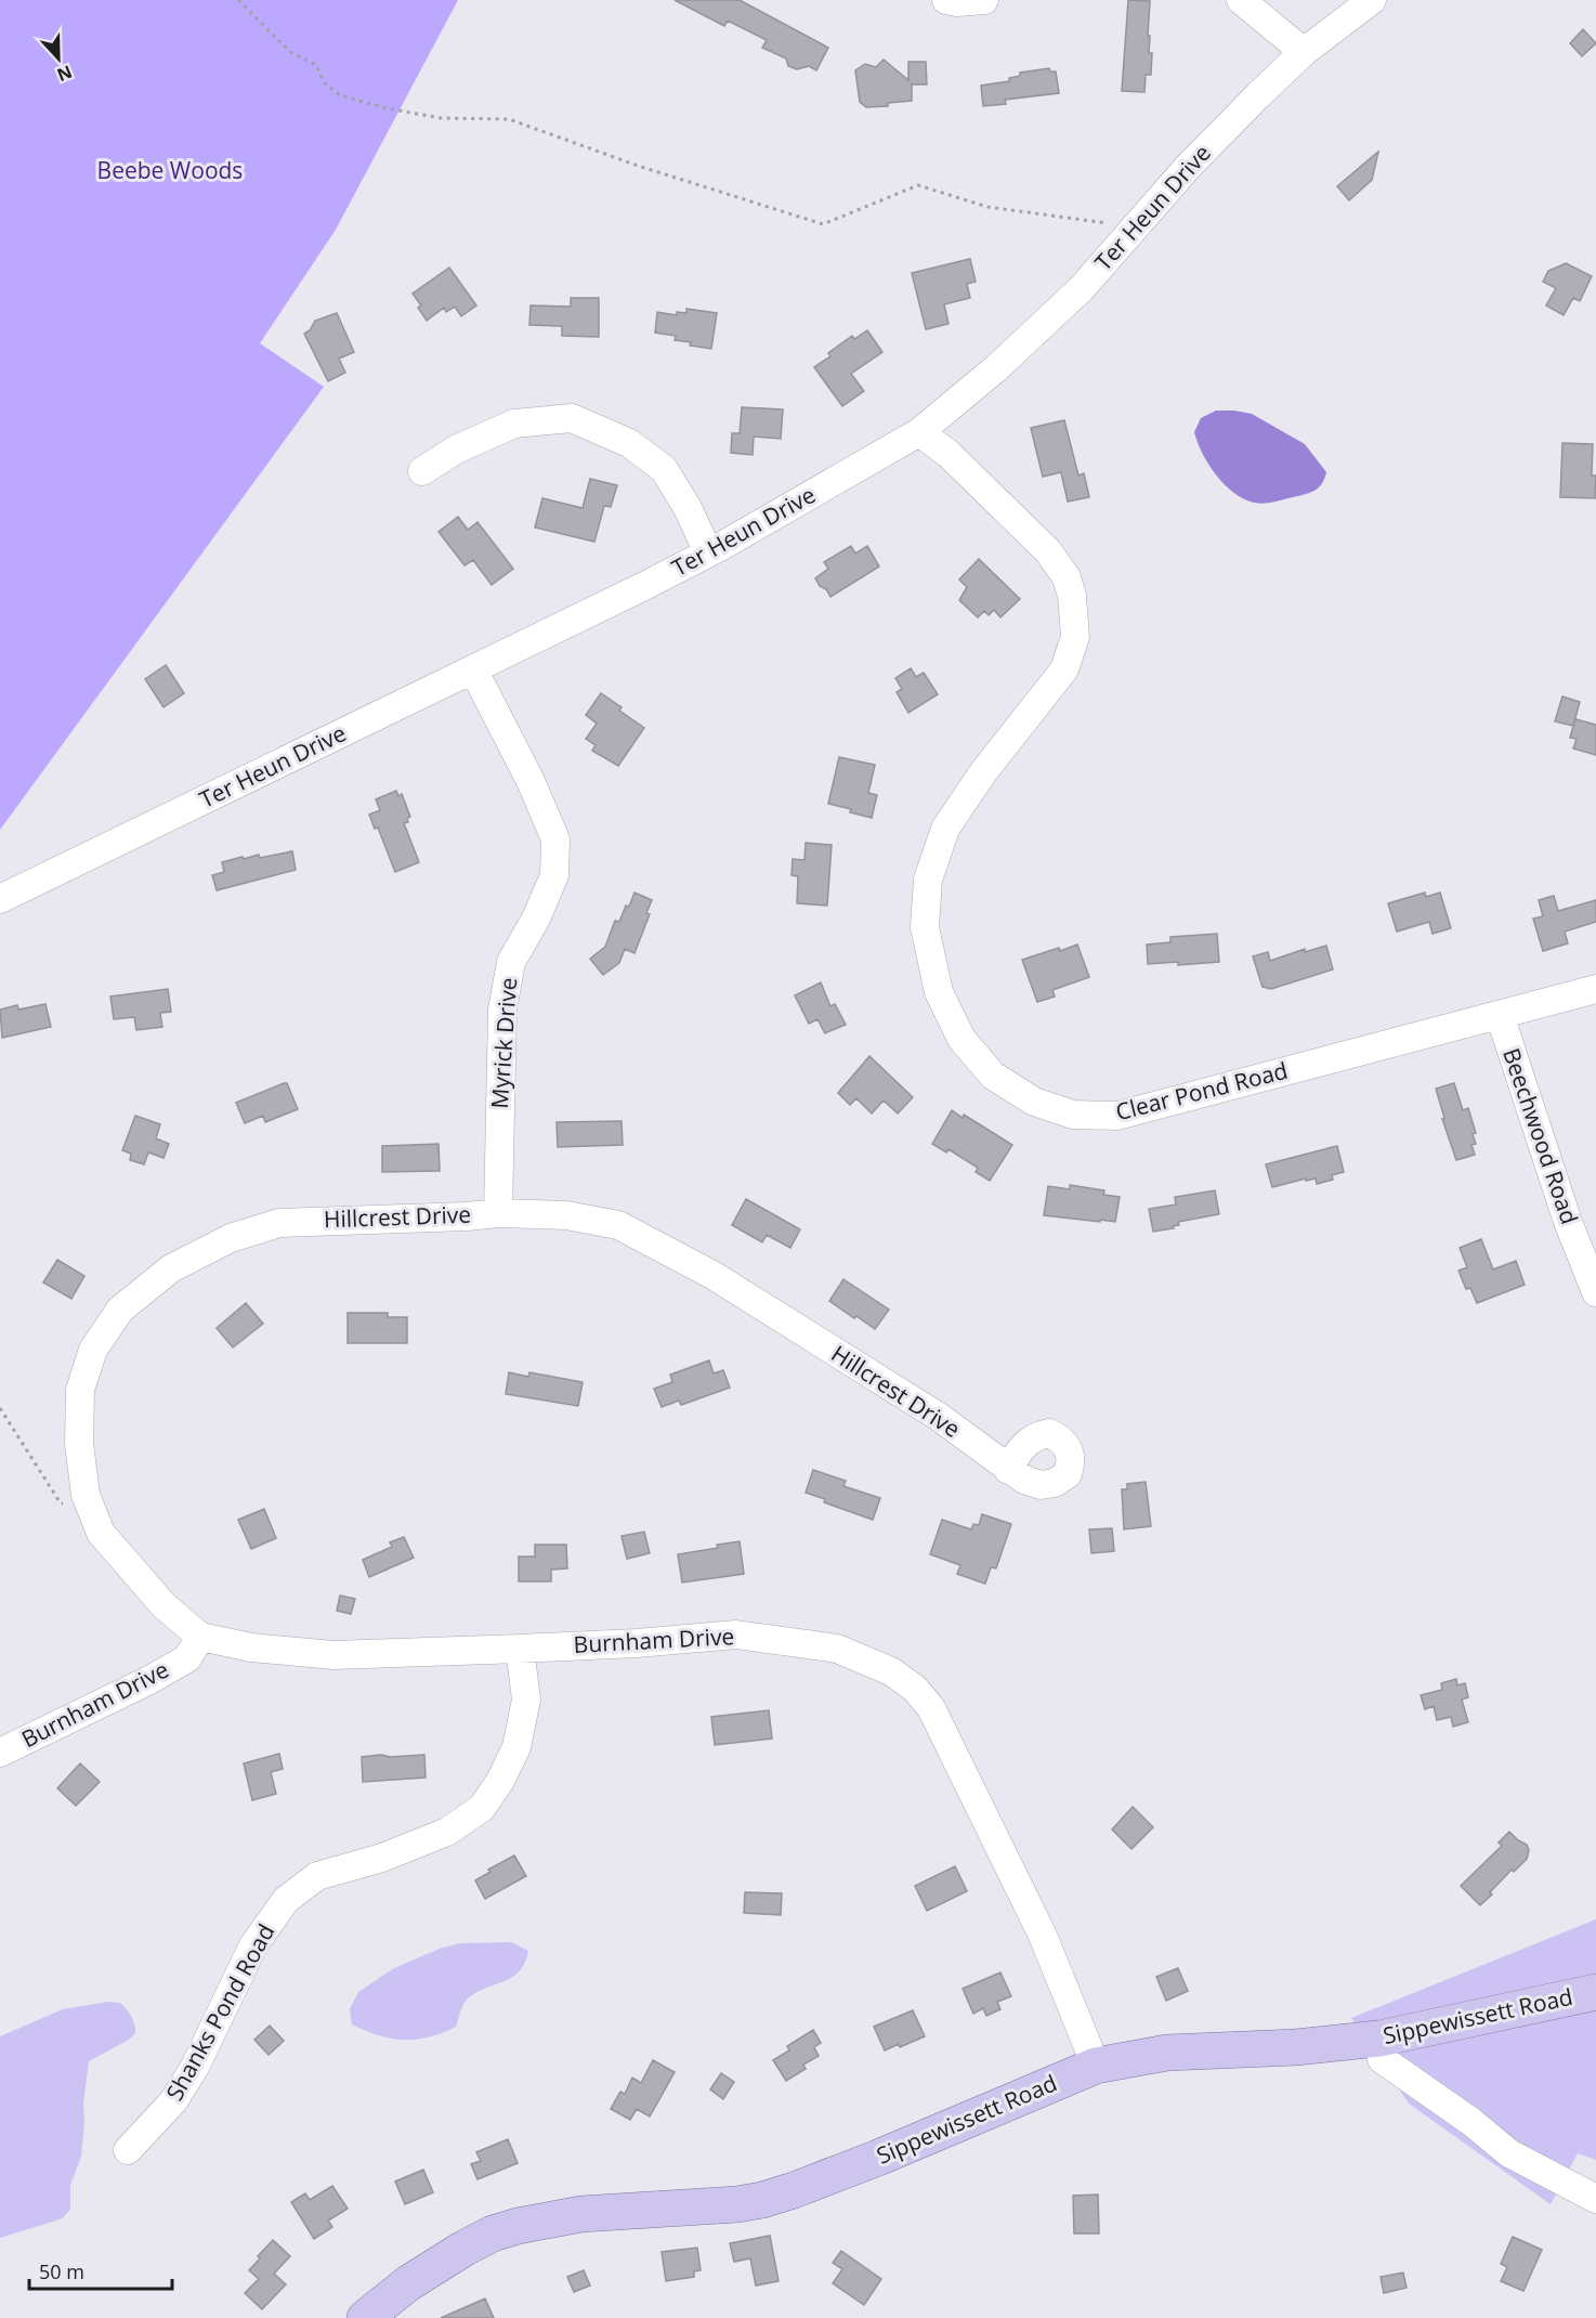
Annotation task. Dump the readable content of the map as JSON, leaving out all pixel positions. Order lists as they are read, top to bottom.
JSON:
{
  "streets": {
    "main road": ["Sippewissett Road"],
    "street": [
      "Ter Heun Drive",
      "Myrick Drive",
      "Clear Pond Road",
      "Beechwood Road",
      "Hillcrest Drive",
      "Burnham Drive",
      "Shanks Pond Road"
    ]
  },
  "crossings": [
    ["Ter Heun Drive", "Myrick Drive"],
    ["Ter Heun Drive", "Clear Pond Road"],
    ["Myrick Drive", "Hillcrest Drive"],
    ["Clear Pond Road", "Beechwood Road"],
    ["Hillcrest Drive", "Burnham Drive"],
    ["Burnham Drive", "Shanks Pond Road"],
    ["Burnham Drive", "Sippewissett Road"]
  ],
  "parks": ["Beebe Woods"],
  "scale_bar": "50 m",
  "north": "bottom"
}
